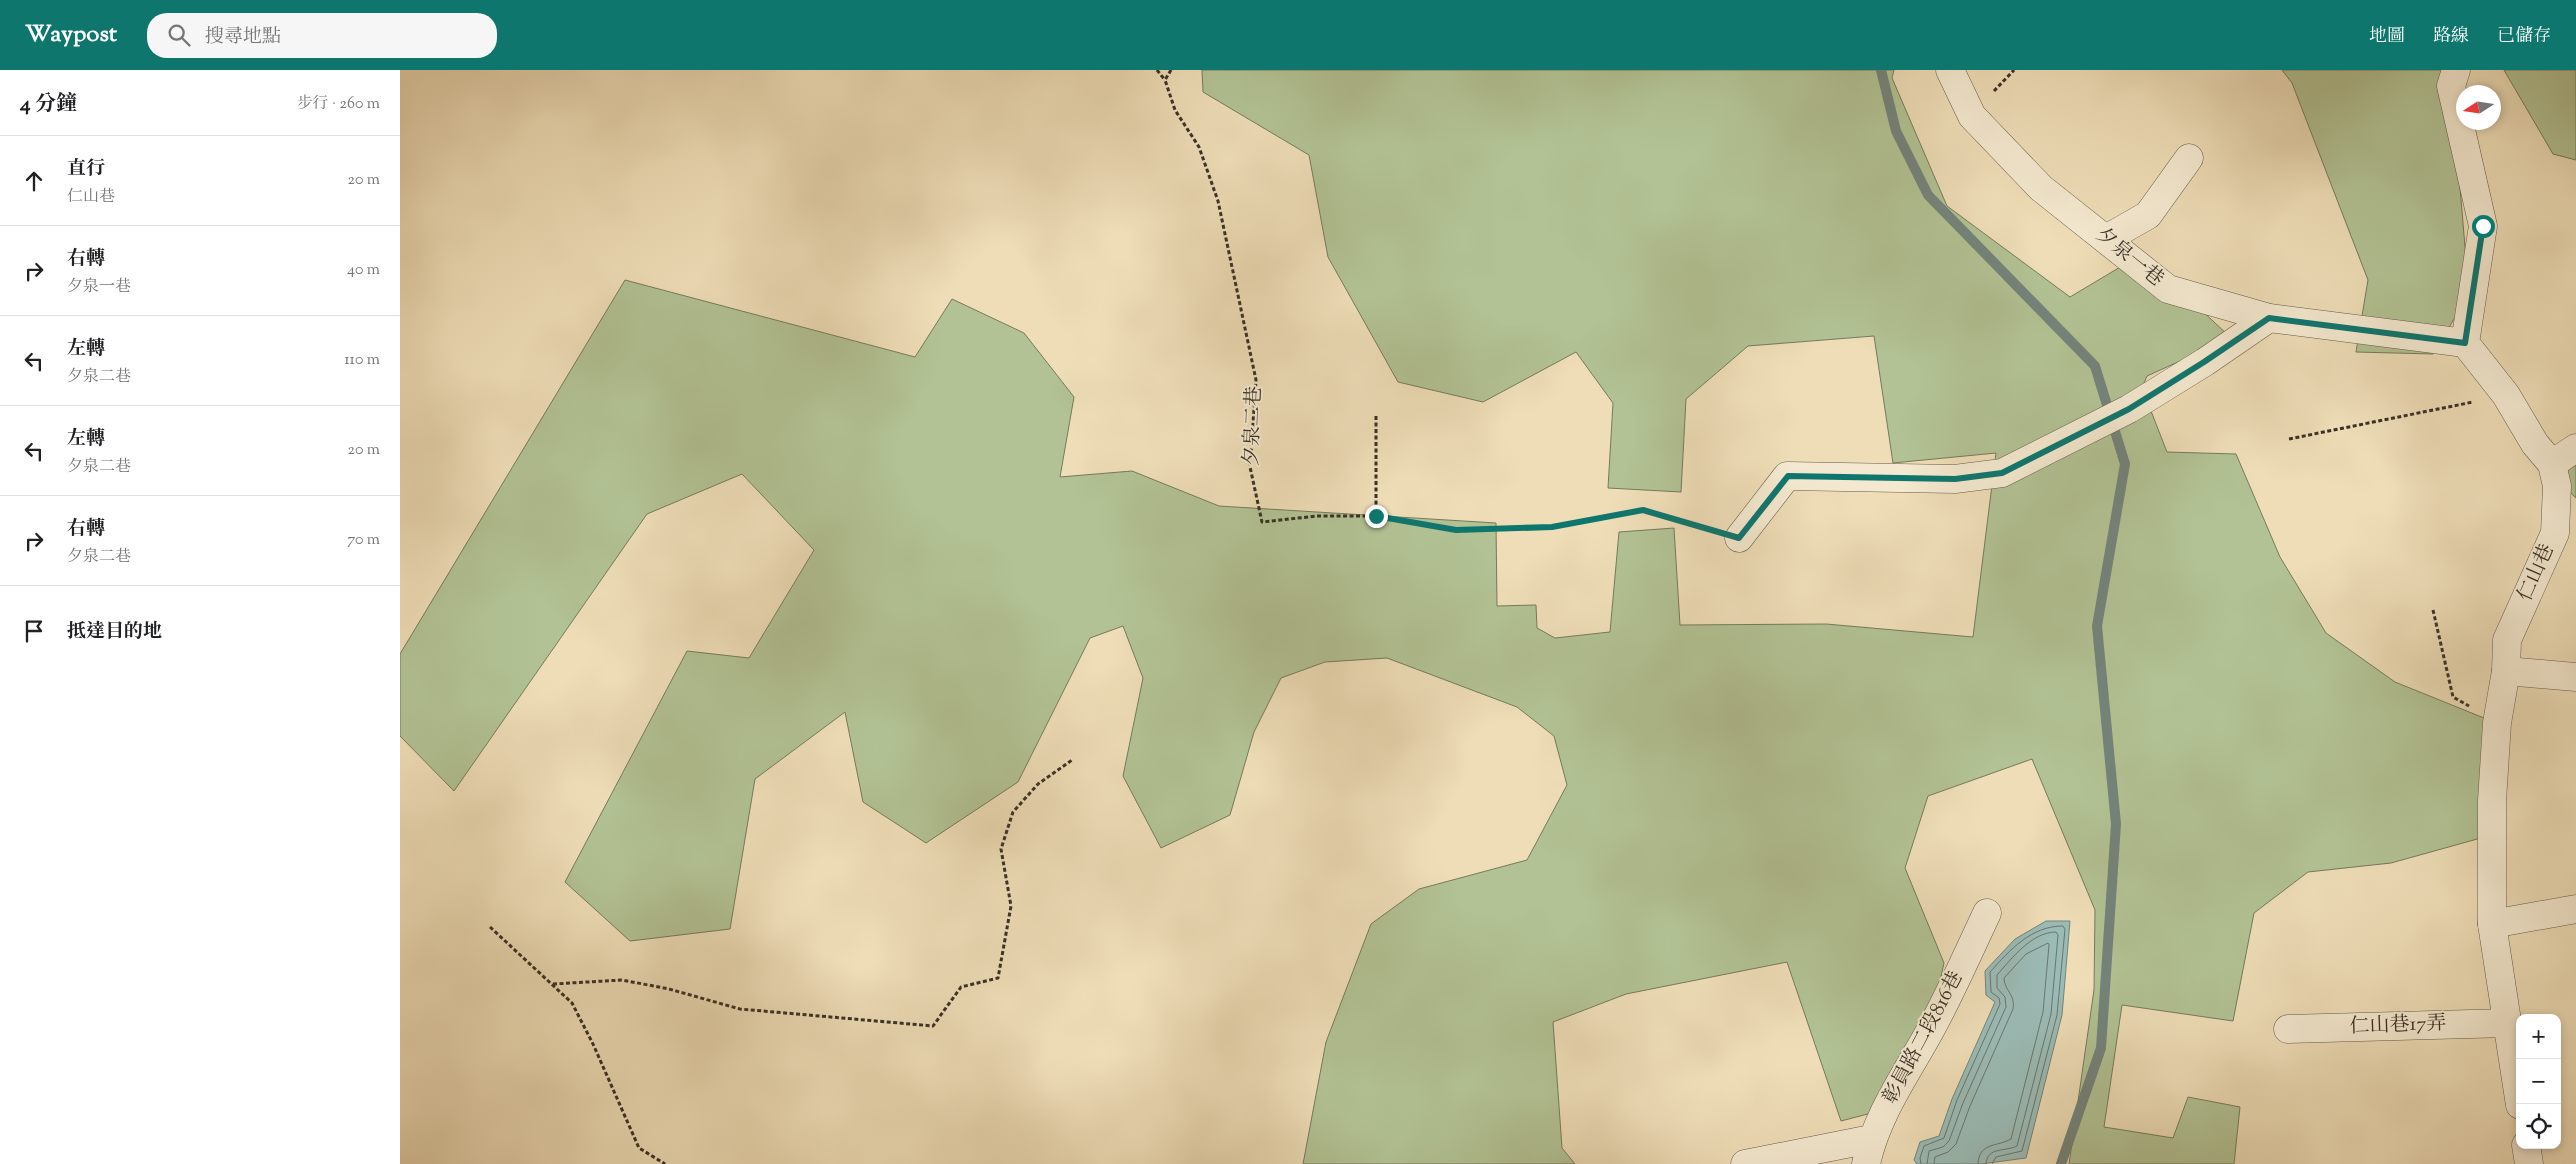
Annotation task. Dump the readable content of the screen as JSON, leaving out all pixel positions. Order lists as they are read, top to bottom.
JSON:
{
  "streets": {
    "lane": [
      "夕泉一巷",
      "仁山巷",
      "仁山巷17弄",
      "彰員路二段816巷"
    ],
    "path": ["夕泉二巷"]
  },
  "crossings": [
    ["夕泉一巷", "仁山巷"],
    ["仁山巷", "仁山巷17弄"]
  ],
  "north": "left",
  "page": {
    "header": "Waypost",
    "search": "搜尋地點",
    "nav": ["地圖", "路線", "已儲存"],
    "heading": ["4 分鐘", "步行 · 260 m"],
    "list": [
      ["直行", "仁山巷", "20 m"],
      ["右轉", "夕泉一巷", "40 m"],
      ["左轉", "夕泉二巷", "110 m"],
      ["左轉", "夕泉二巷", "20 m"],
      ["右轉", "夕泉二巷", "70 m"],
      "抵達目的地"
    ],
    "map_buttons": ["+", "−"]
  }
}
